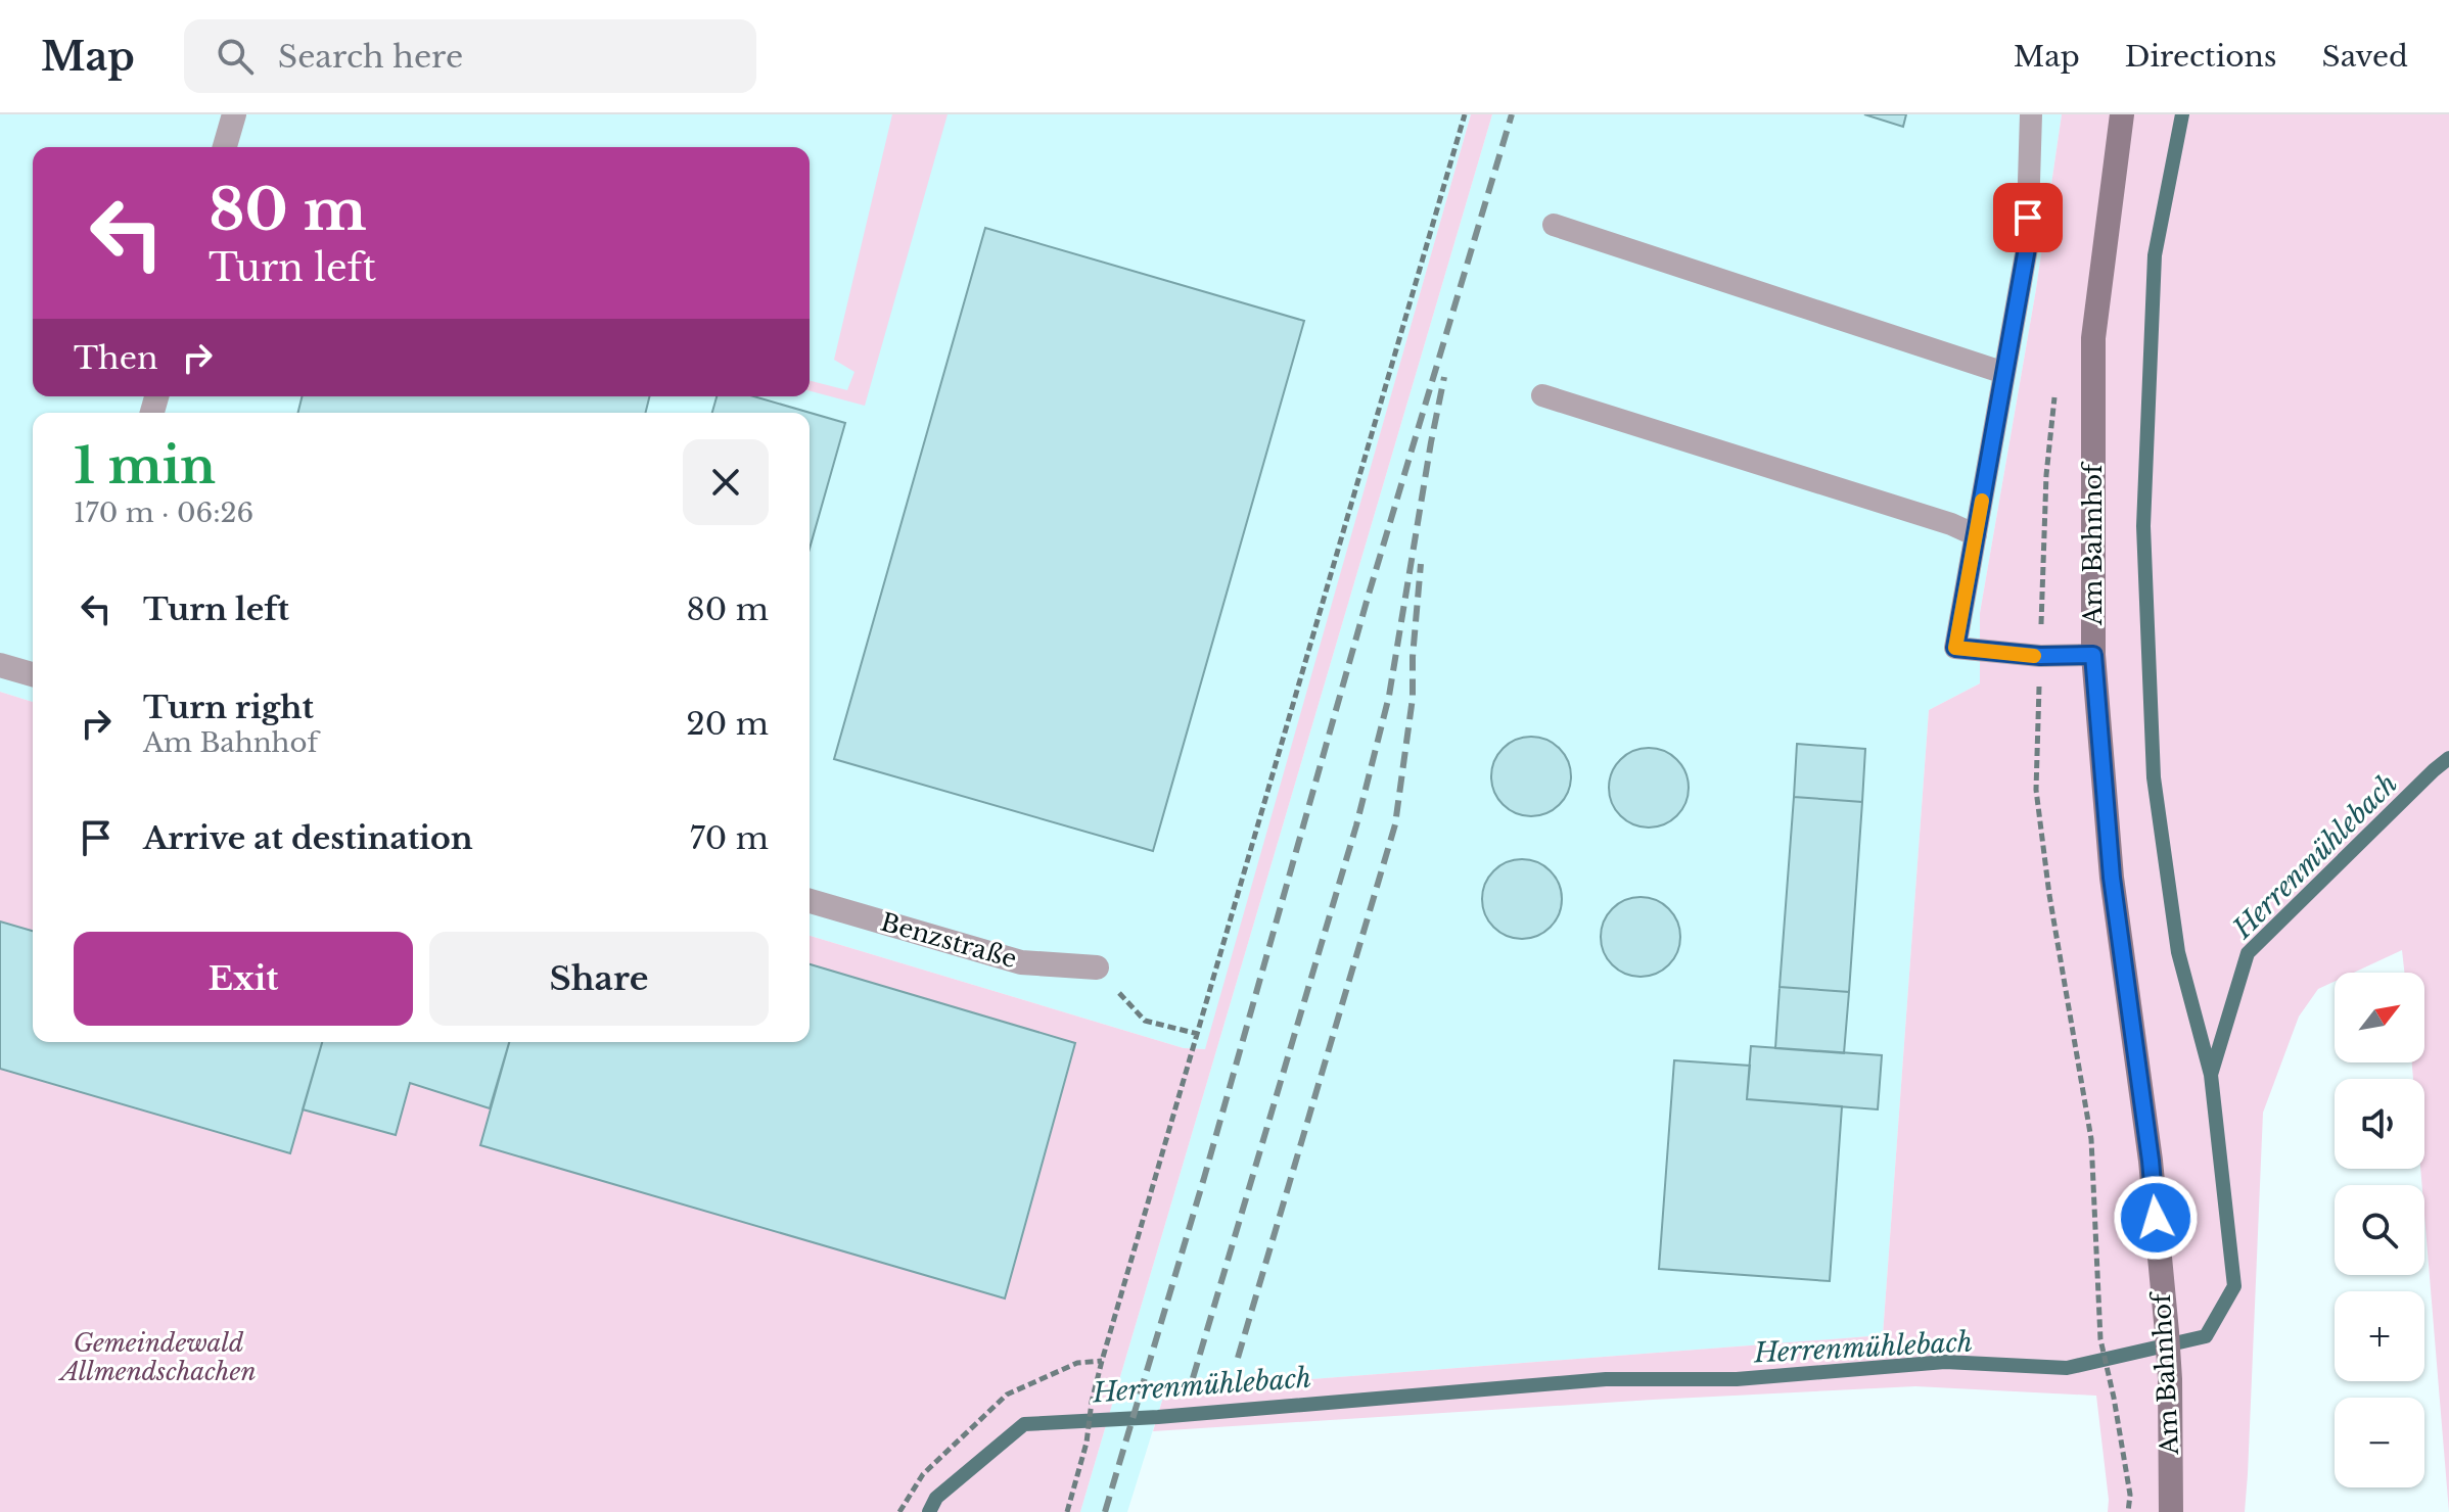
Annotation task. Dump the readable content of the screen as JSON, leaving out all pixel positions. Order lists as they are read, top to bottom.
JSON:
{
  "streets": {
    "main road": ["Am Bahnhof"],
    "street": ["Benzstraße"]
  },
  "water": ["Herrenmühlebach"],
  "parks": ["Gemeindewald Allmendschachen"],
  "north": "top right",
  "page": {
    "header": "Map",
    "search": "Search here",
    "nav": ["Map", "Directions", "Saved"],
    "turn": ["80 m", "Turn left"],
    "then": "Then",
    "heading": ["1 min", "170 m · 06:26"],
    "list": [
      {
        "name": "Turn left",
        "value": "80 m"
      },
      {
        "name": "Turn right",
        "note": "Am Bahnhof",
        "value": "20 m"
      },
      {
        "name": "Arrive at destination",
        "value": "70 m"
      }
    ],
    "buttons": ["Exit", "Share"],
    "map_buttons": ["+", "−"]
  }
}
